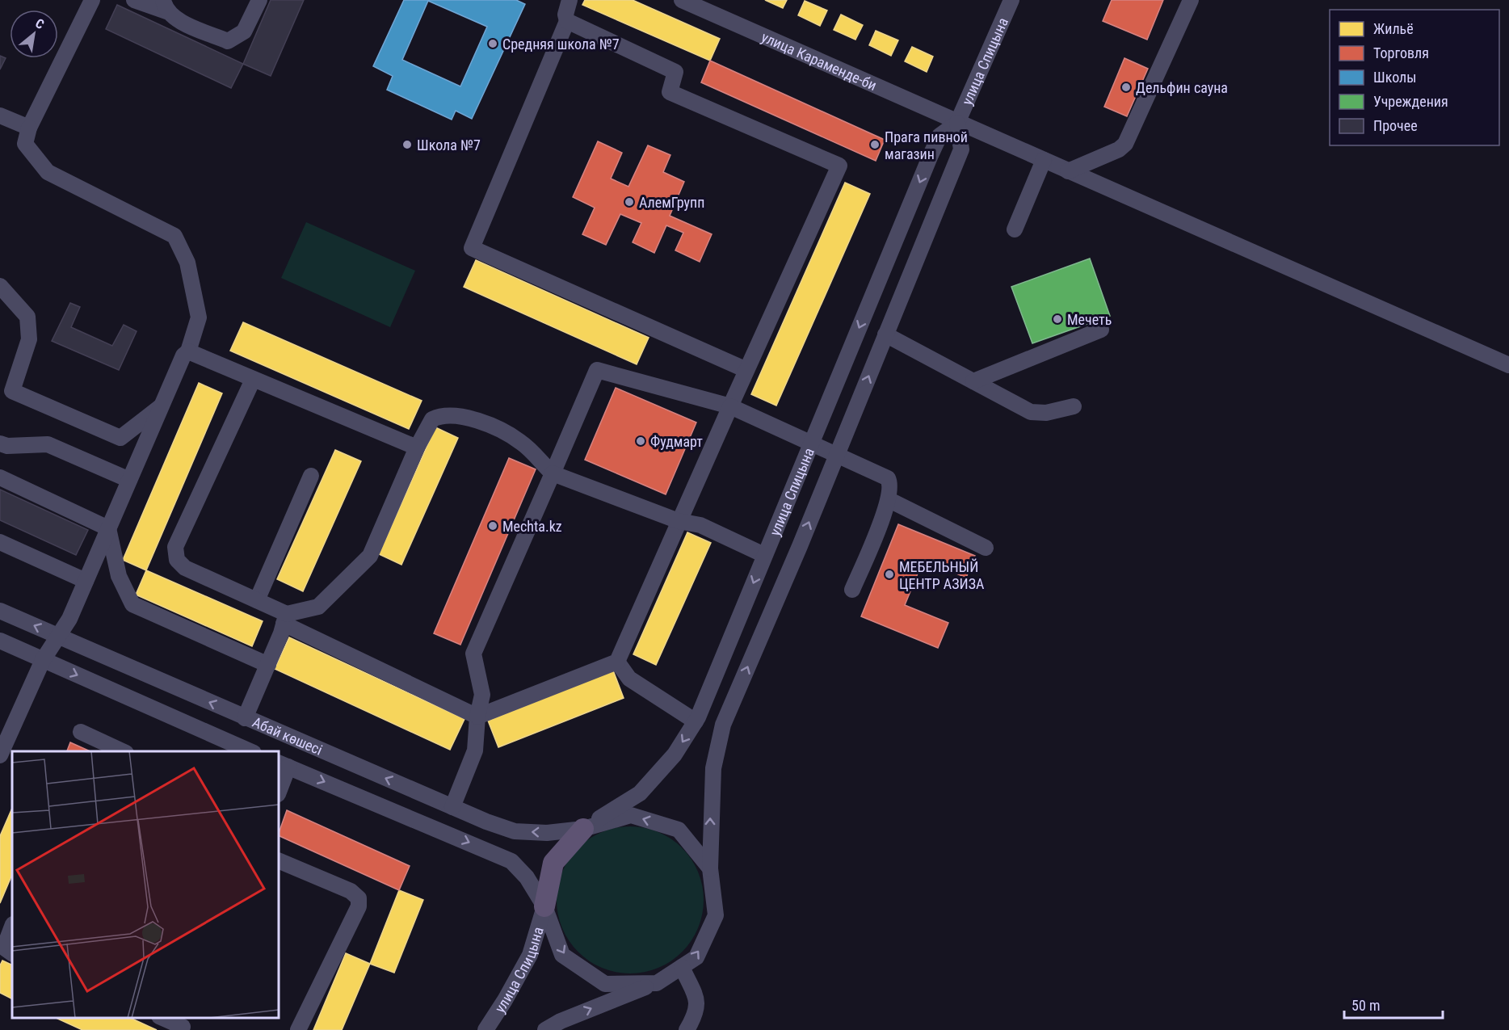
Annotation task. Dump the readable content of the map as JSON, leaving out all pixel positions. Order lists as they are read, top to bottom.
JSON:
{
  "streets": {
    "street": ["улица Караменде-би", "улица Спицына", "Абай көшесі"]
  },
  "crossings": [
    ["улица Караменде-би", "улица Спицына"],
    ["улица Спицына", "Абай көшесі"]
  ],
  "places": [
    "Средняя школа №7",
    "Дельфин сауна",
    "Школа №7",
    "Прага пивной магазин",
    "АлемГрупп",
    "Мечеть",
    "Фудмарт",
    "Mechta.kz",
    "МЕБЕЛЬНЫЙ ЦЕНТР АЗИЗА"
  ],
  "legend": [
    "Жильё",
    "Торговля",
    "Школы",
    "Учреждения",
    "Прочее"
  ],
  "scale_bar": "50 m",
  "north": "top right"
}
